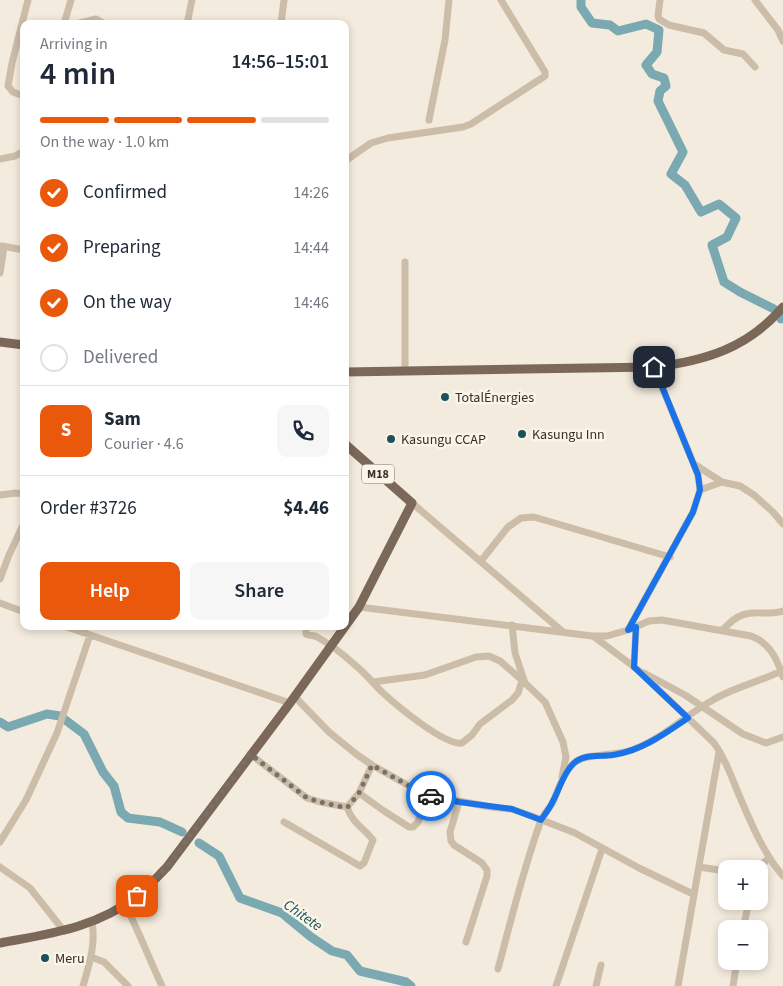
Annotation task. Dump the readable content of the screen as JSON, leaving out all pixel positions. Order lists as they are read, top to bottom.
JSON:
{
  "streets": {
    "main road": ["M18"]
  },
  "water": ["Chitete"],
  "places": [
    "TotalÉnergies",
    "Kasungu Inn",
    "Kasungu CCAP",
    "Meru"
  ],
  "page": {
    "heading": ["4 min", "Arriving in", "14:56–15:01"],
    "panel": [
      "Sam",
      "Courier · 4.6",
      "Order #3726",
      "$4.46"
    ],
    "bar": "On the way · 1.0 km",
    "list": [
      ["Confirmed", "14:26"],
      ["Preparing", "14:44"],
      ["On the way", "14:46"],
      "Delivered"
    ],
    "round": "S",
    "buttons": ["Help", "Share"],
    "map_buttons": ["+", "−"]
  }
}
